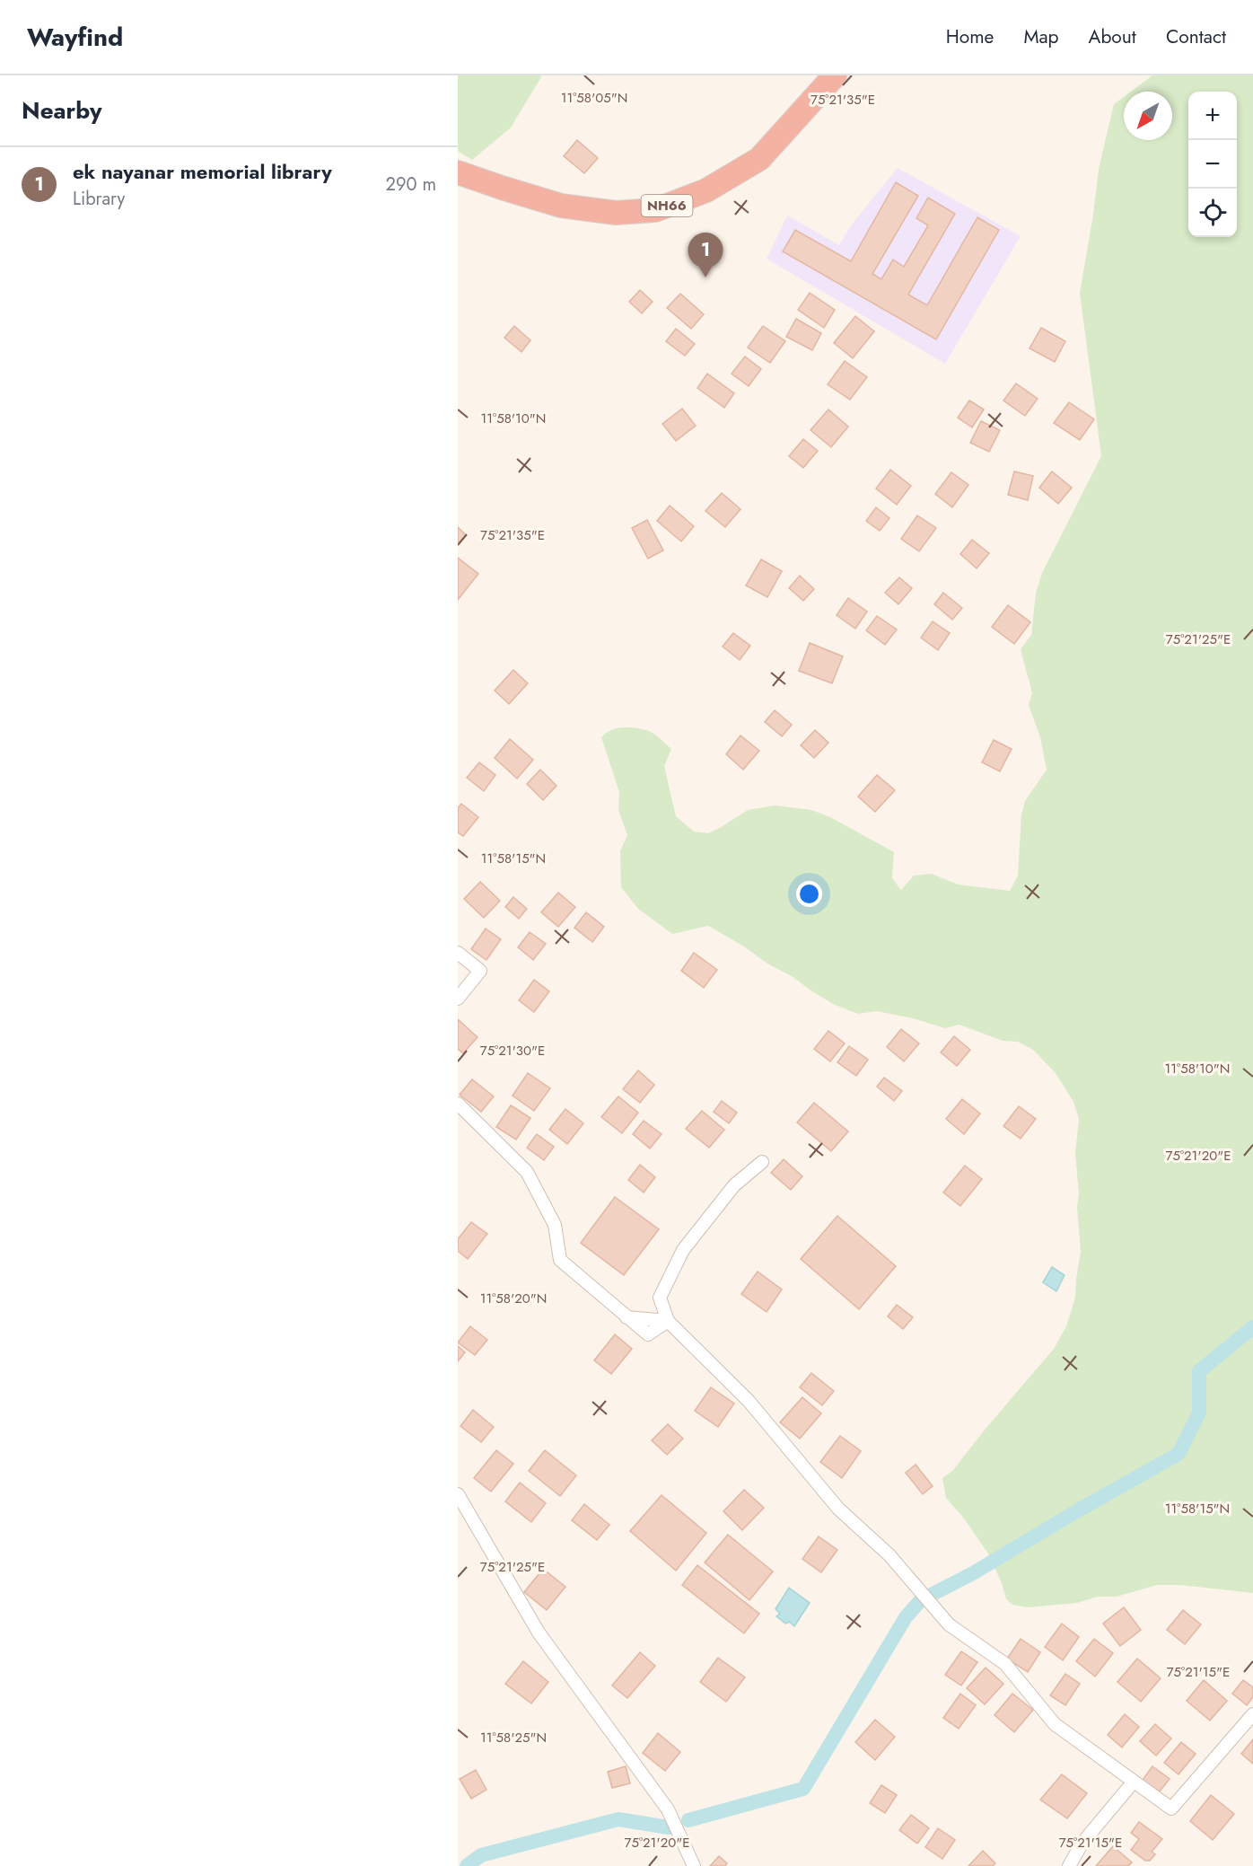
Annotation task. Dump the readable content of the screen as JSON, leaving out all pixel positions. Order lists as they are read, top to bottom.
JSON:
{
  "streets": {
    "highway": ["NH66"]
  },
  "north": "bottom left",
  "page": {
    "header": "Wayfind",
    "nav": [
      "Home",
      "Map",
      "About",
      "Contact"
    ],
    "heading": "Nearby",
    "map_buttons": ["+", "−"],
    "list": [
      {
        "mark": "1",
        "name": "ek nayanar memorial library",
        "note": "Library",
        "value": "290 m"
      }
    ],
    "pins": "1"
  },
  "coordinates": [
    "11°58'05\"N",
    "75°21'35\"E",
    "11°58'10\"N",
    "75°21'25\"E",
    "11°58'15\"N",
    "75°21'30\"E",
    "75°21'20\"E",
    "11°58'20\"N",
    "75°21'15\"E",
    "11°58'25\"N"
  ]
}
